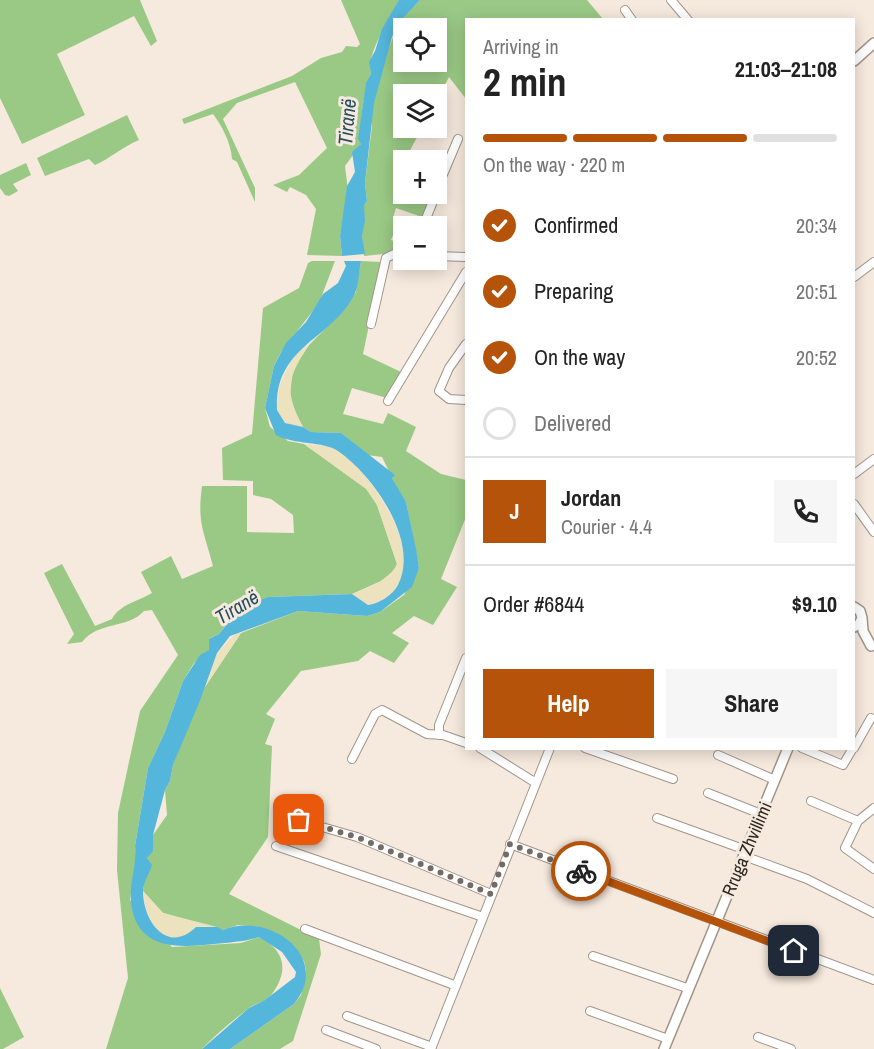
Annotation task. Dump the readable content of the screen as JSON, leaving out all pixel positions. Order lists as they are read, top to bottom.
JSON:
{
  "streets": {
    "street": ["Rruga Zhvillimi"]
  },
  "water": ["Tiranë"],
  "page": {
    "map_buttons": ["+", "−"],
    "heading": ["2 min", "Arriving in", "21:03–21:08"],
    "panel": [
      "Jordan",
      "Courier · 4.4",
      "Order #6844",
      "$9.10"
    ],
    "bar": "On the way · 220 m",
    "list": [
      ["Confirmed", "20:34"],
      ["Preparing", "20:51"],
      ["On the way", "20:52"],
      "Delivered"
    ],
    "round": "J",
    "buttons": ["Help", "Share"]
  }
}
